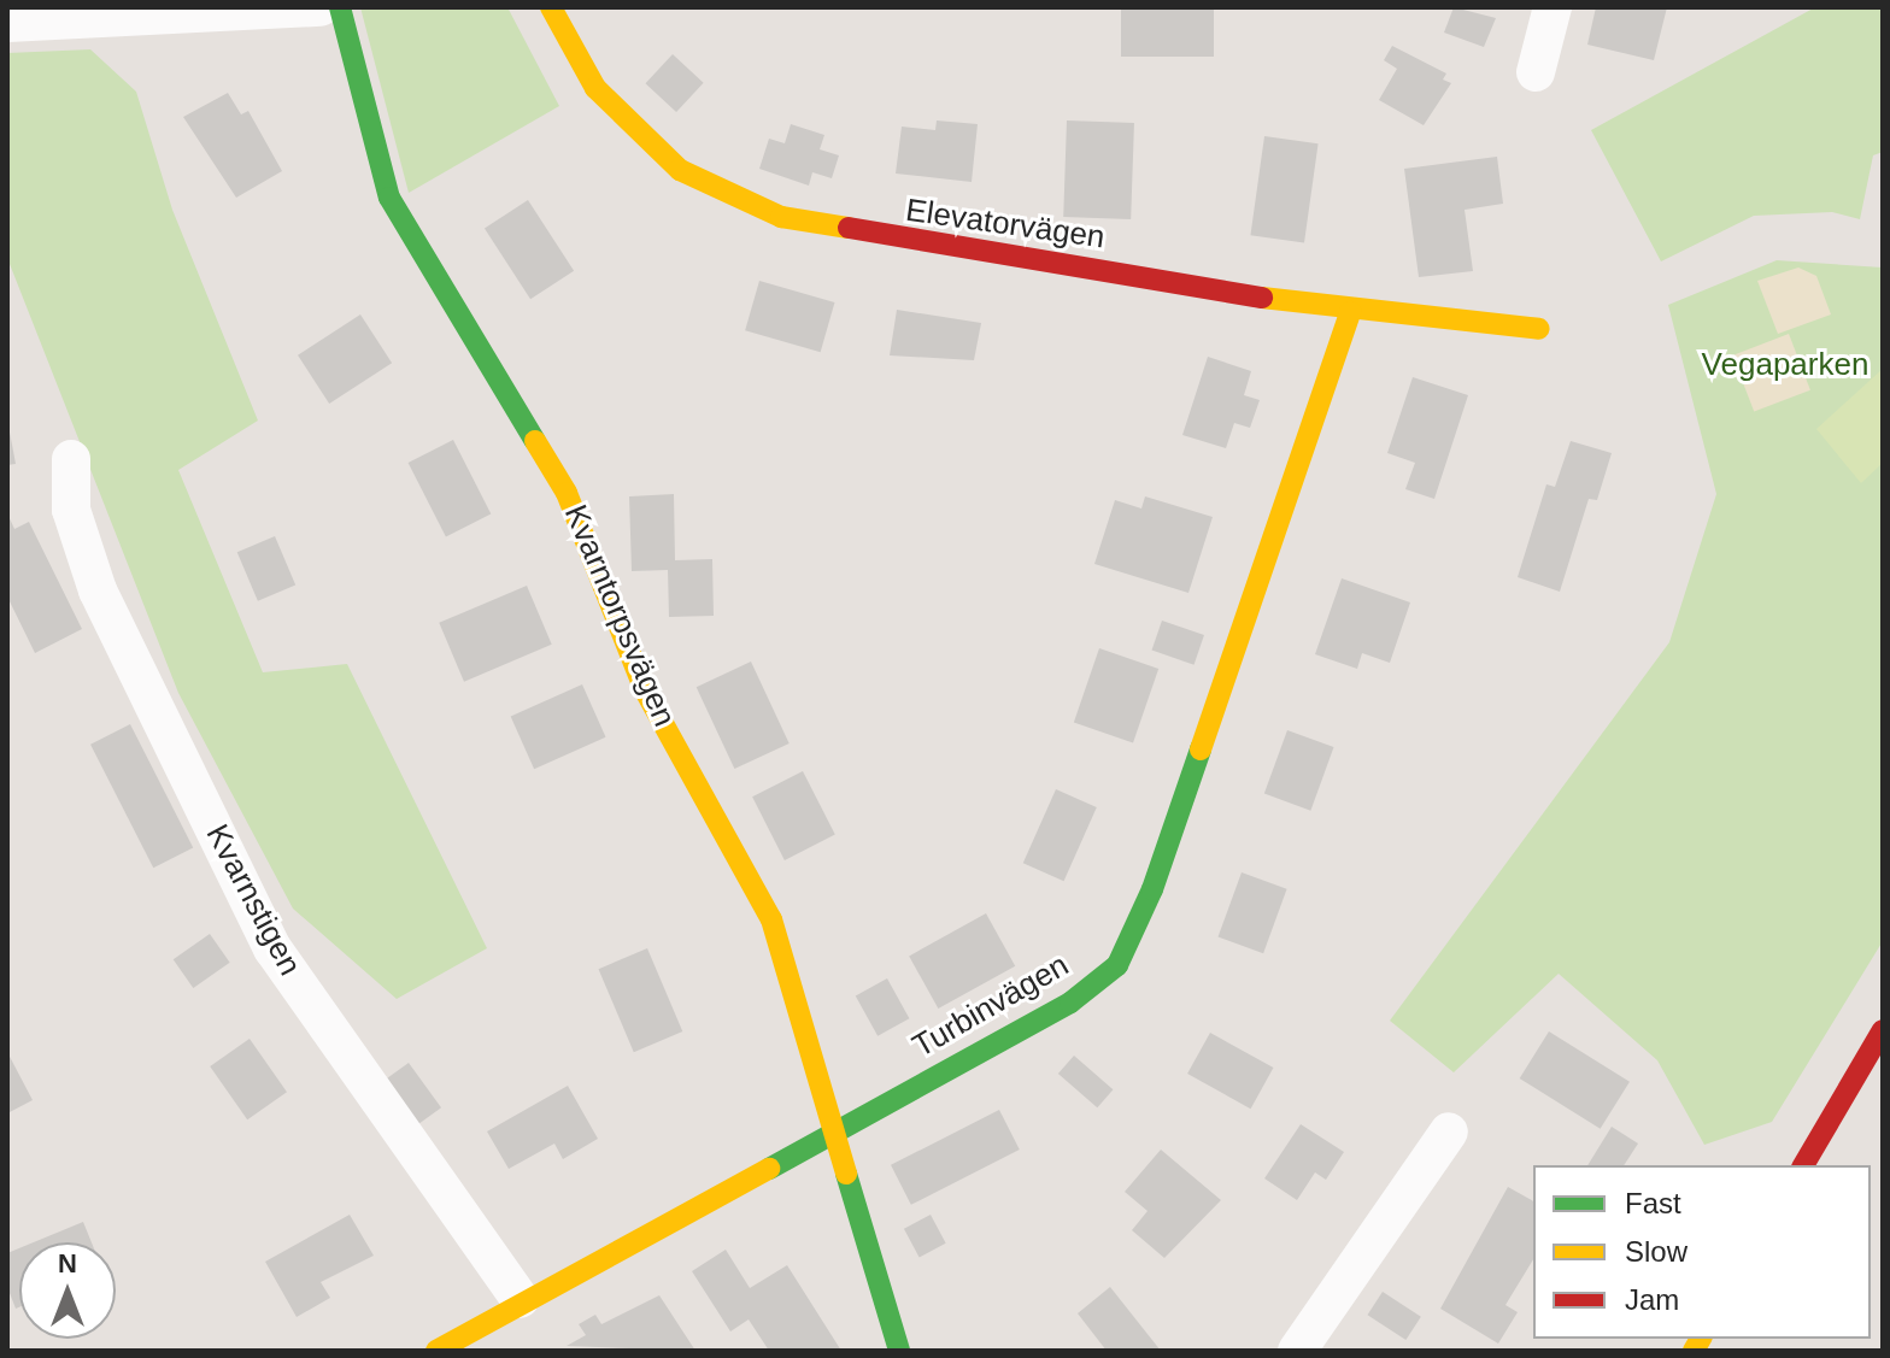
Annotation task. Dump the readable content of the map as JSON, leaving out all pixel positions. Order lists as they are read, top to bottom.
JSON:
{
  "streets": {
    "street": [
      "Elevatorvägen",
      "Kvarntorpsvägen",
      "Kvarnstigen",
      "Turbinvägen"
    ]
  },
  "crossings": [
    ["Elevatorvägen", "Turbinvägen"],
    ["Kvarntorpsvägen", "Turbinvägen"],
    ["Kvarnstigen", "Turbinvägen"]
  ],
  "parks": ["Vegaparken"],
  "legend": ["Fast", "Slow", "Jam"],
  "north": "top"
}
